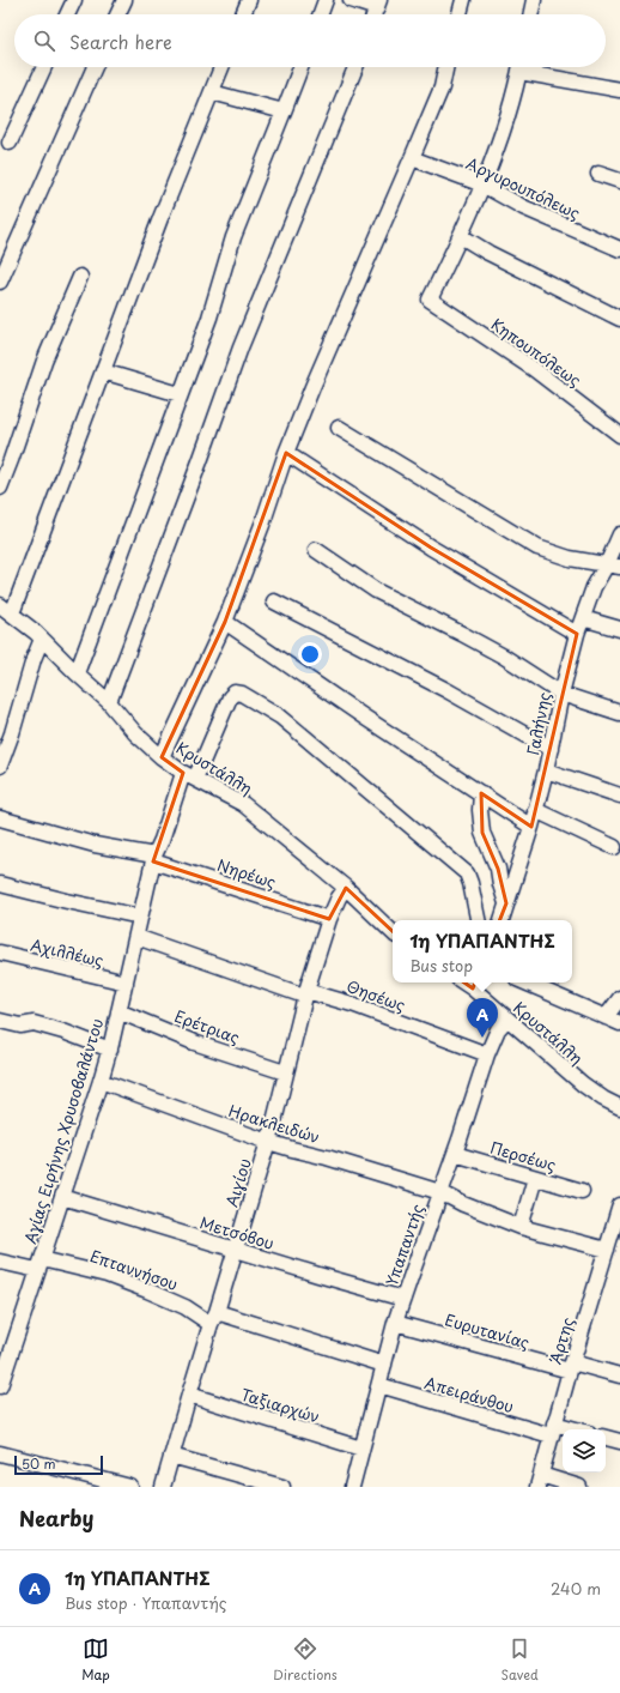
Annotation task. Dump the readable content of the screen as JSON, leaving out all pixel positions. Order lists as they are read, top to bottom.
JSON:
{
  "streets": {
    "street": [
      "Αργυρουπόλεως",
      "Κηπουπόλεως",
      "Γαλήνης",
      "Κρυστάλλη",
      "Νηρέως",
      "Αχιλλέως",
      "Θησέως",
      "Ερέτριας",
      "Ηρακλειδών",
      "Αγίας Ειρήνης Χρυσοβαλάντου",
      "Περσέως",
      "Αιγίου",
      "Μετσόβου",
      "Υπαπαντής",
      "Επταννήσου",
      "Ευρυτανίας",
      "Άρτης",
      "Απειράνθου",
      "Ταξιαρχών"
    ]
  },
  "crossings": [
    ["Κρυστάλλη", "Αγίας Ειρήνης Χρυσοβαλάντου"],
    ["Κρυστάλλη", "Αιγίου"],
    ["Κρυστάλλη", "Υπαπαντής"],
    ["Νηρέως", "Αγίας Ειρήνης Χρυσοβαλάντου"],
    ["Νηρέως", "Αιγίου"],
    ["Αχιλλέως", "Αγίας Ειρήνης Χρυσοβαλάντου"],
    ["Θησέως", "Αγίας Ειρήνης Χρυσοβαλάντου"],
    ["Θησέως", "Αιγίου"],
    ["Θησέως", "Υπαπαντής"],
    ["Ερέτριας", "Αγίας Ειρήνης Χρυσοβαλάντου"],
    ["Ερέτριας", "Αιγίου"],
    ["Ηρακλειδών", "Αγίας Ειρήνης Χρυσοβαλάντου"],
    ["Ηρακλειδών", "Αιγίου"],
    ["Ηρακλειδών", "Υπαπαντής"],
    ["Ηρακλειδών", "Άρτης"],
    ["Αγίας Ειρήνης Χρυσοβαλάντου", "Μετσόβου"],
    ["Αγίας Ειρήνης Χρυσοβαλάντου", "Επταννήσου"],
    ["Περσέως", "Υπαπαντής"],
    ["Αιγίου", "Μετσόβου"],
    ["Αιγίου", "Επταννήσου"],
    ["Αιγίου", "Ταξιαρχών"],
    ["Μετσόβου", "Υπαπαντής"],
    ["Υπαπαντής", "Επταννήσου"],
    ["Υπαπαντής", "Ευρυτανίας"],
    ["Υπαπαντής", "Απειράνθου"],
    ["Υπαπαντής", "Ταξιαρχών"],
    ["Ευρυτανίας", "Άρτης"],
    ["Άρτης", "Απειράνθου"]
  ],
  "scale_bar": "50 m",
  "page": {
    "search": "Search here",
    "popup": ["1η ΥΠΑΠΑΝΤΗΣ", "Bus stop"],
    "pins": "A",
    "scale": "50 m",
    "heading": "Nearby",
    "list": [
      {
        "mark": "A",
        "name": "1η ΥΠΑΠΑΝΤΗΣ",
        "note": "Bus stop · Υπαπαντής",
        "value": "240 m"
      }
    ],
    "nav": ["Map", "Directions", "Saved"]
  }
}
